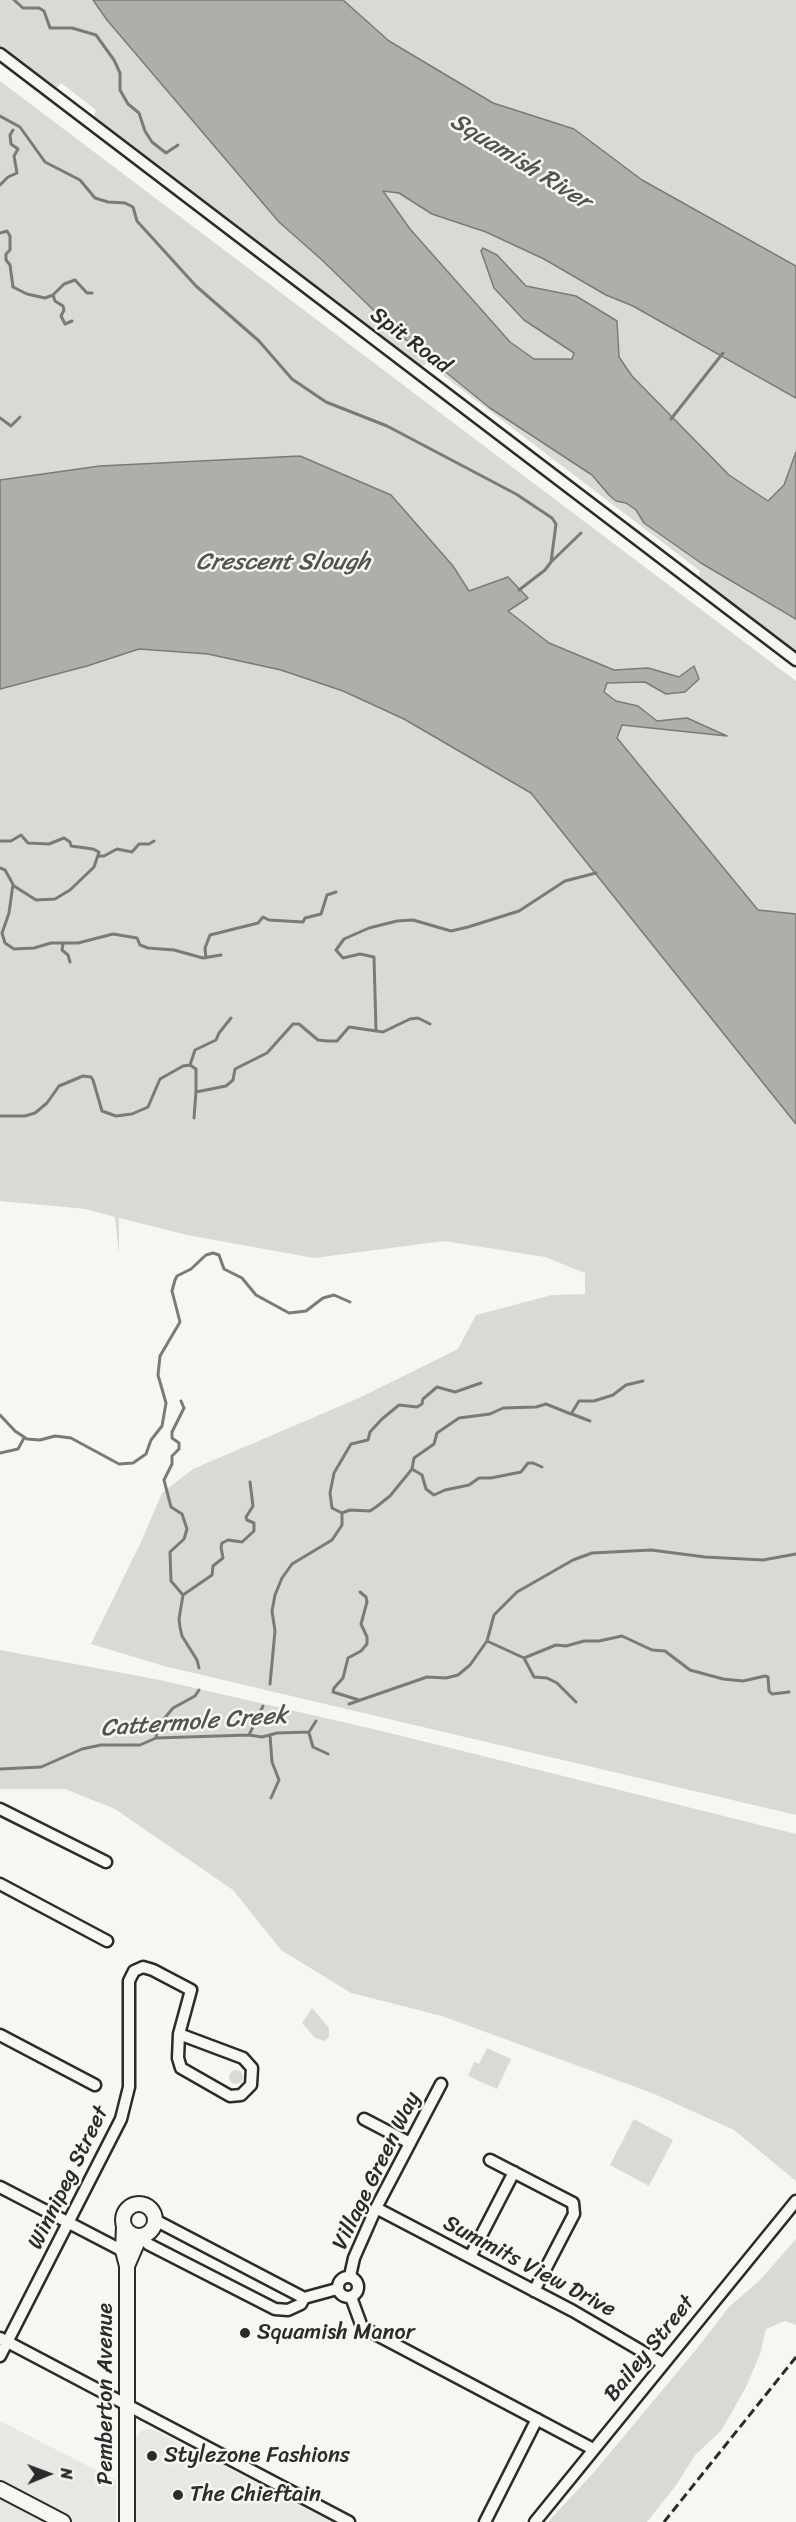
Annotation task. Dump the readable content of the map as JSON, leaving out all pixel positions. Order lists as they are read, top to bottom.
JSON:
{
  "streets": {
    "street": [
      "Spit Road",
      "Village Green Way",
      "Winnipeg Street",
      "Summits View Drive",
      "Bailey Street",
      "Pemberton Avenue"
    ]
  },
  "crossings": [
    ["Village Green Way", "Summits View Drive"],
    ["Summits View Drive", "Bailey Street"]
  ],
  "water": ["Squamish River", "Crescent Slough", "Cattermole Creek"],
  "places": ["Squamish Manor", "Stylezone Fashions", "The Chieftain"],
  "north": "right"
}
